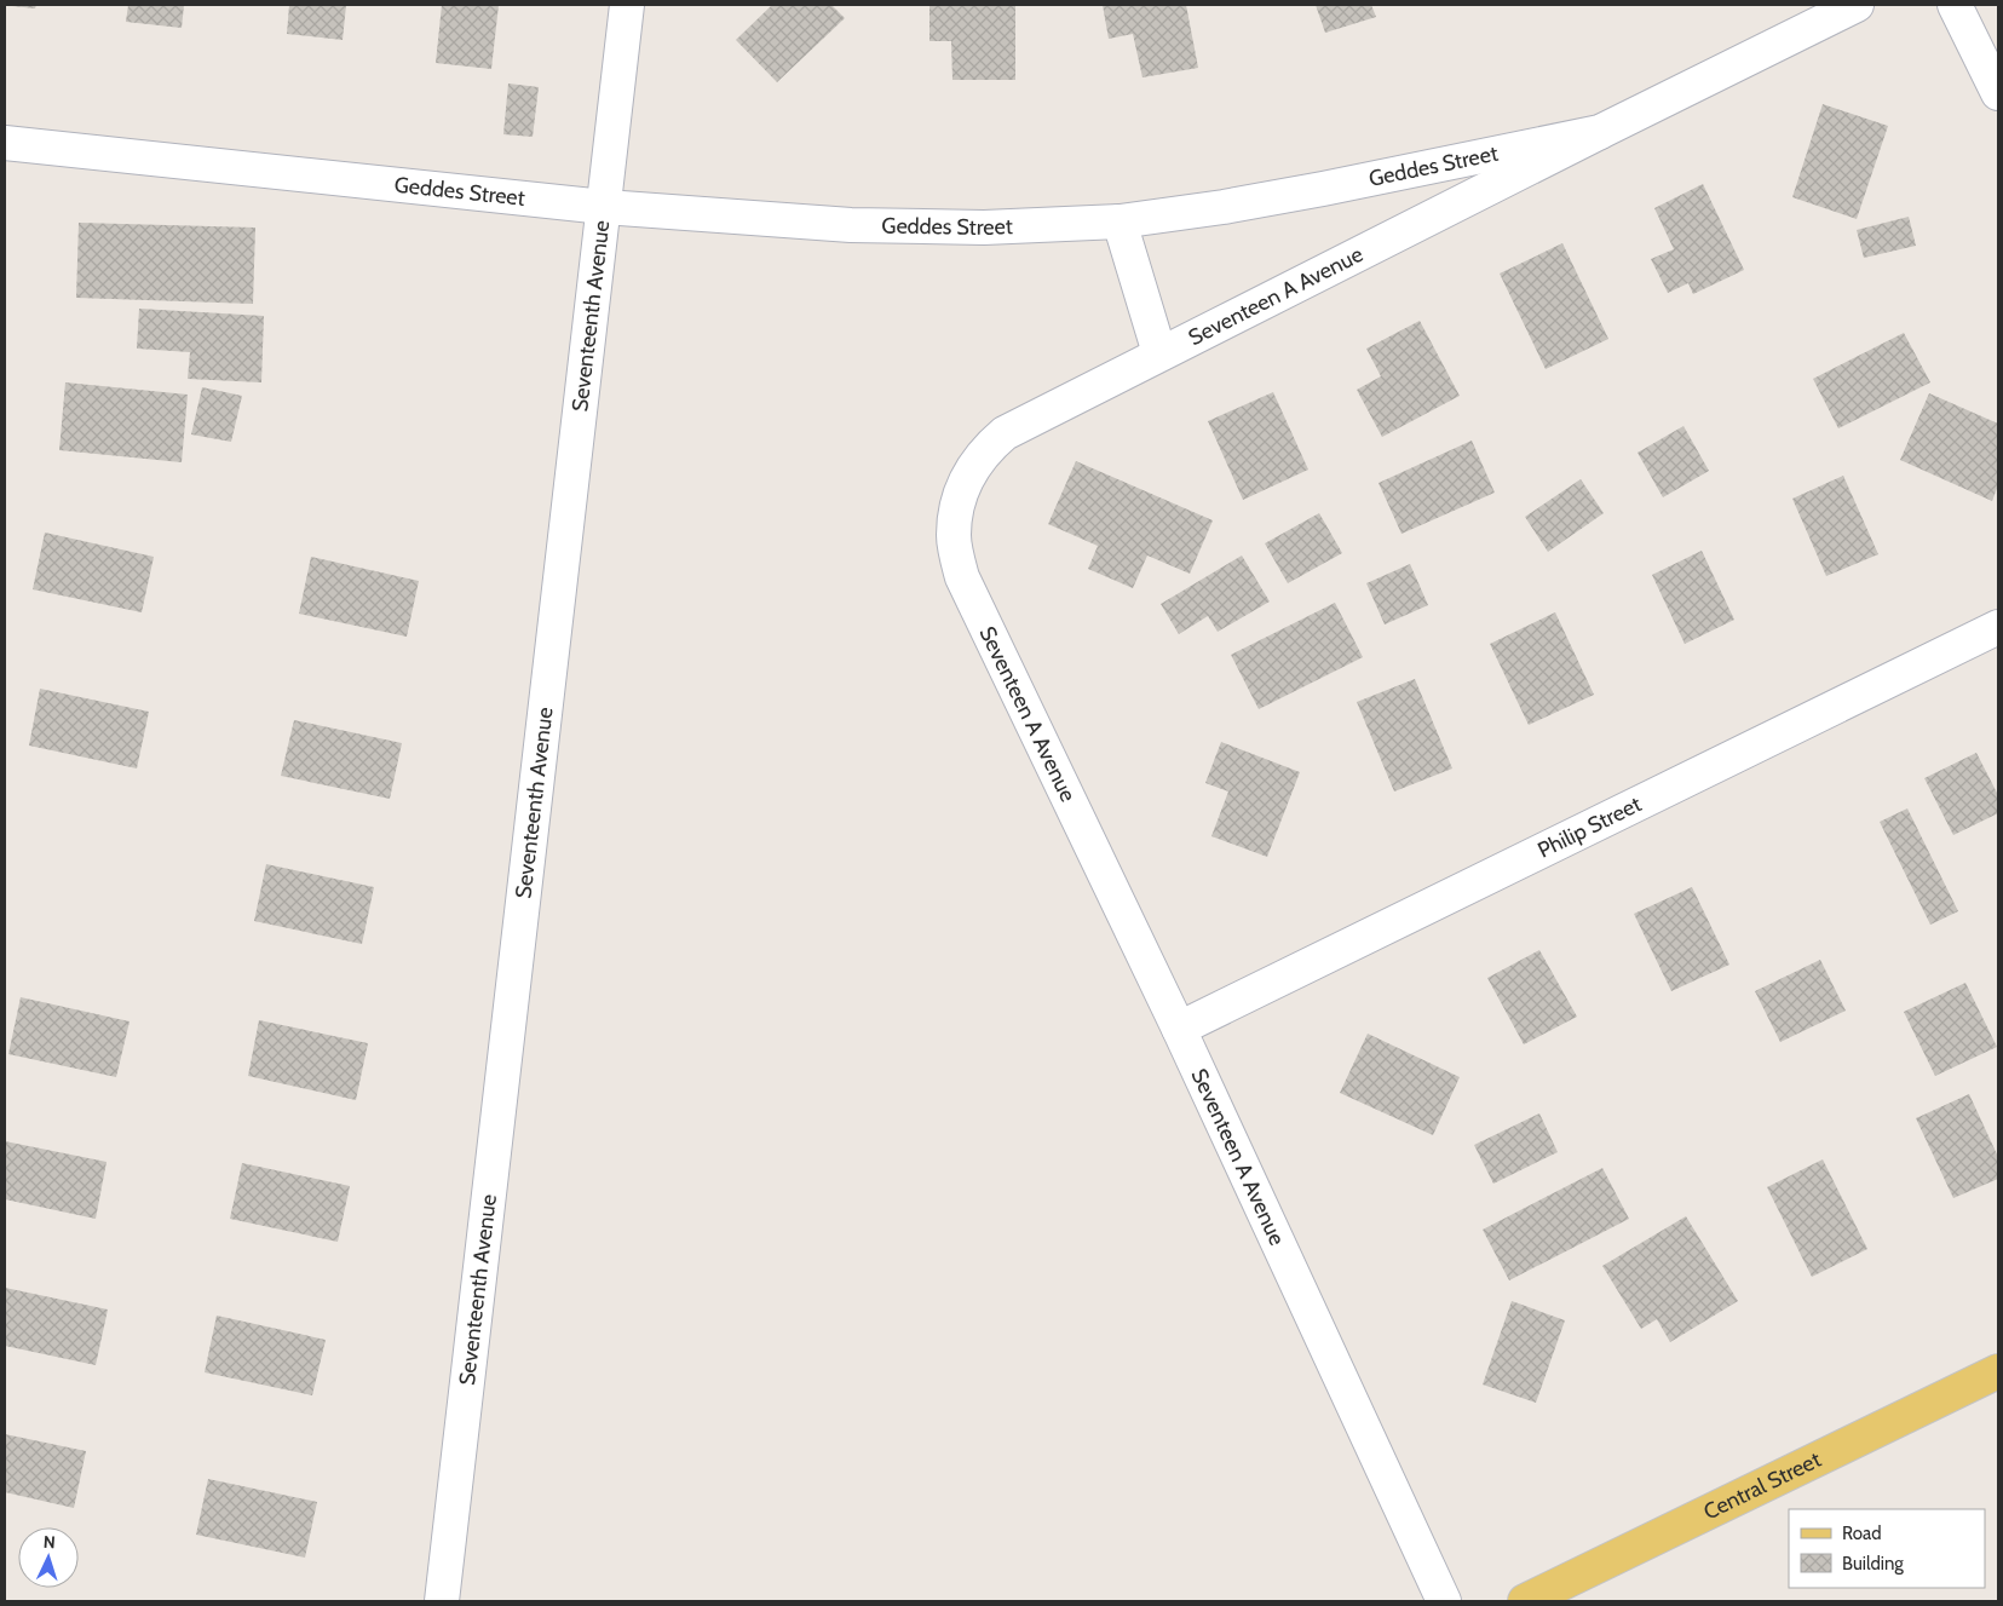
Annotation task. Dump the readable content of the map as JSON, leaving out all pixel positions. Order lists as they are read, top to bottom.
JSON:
{
  "streets": {
    "main road": ["Central Street"],
    "street": [
      "Geddes Street",
      "Seventeen A Avenue",
      "Seventeenth Avenue",
      "Philip Street"
    ]
  },
  "crossings": [
    ["Geddes Street", "Seventeen A Avenue"],
    ["Geddes Street", "Seventeenth Avenue"],
    ["Seventeen A Avenue", "Philip Street"]
  ],
  "legend": ["Road", "Building"],
  "north": "top"
}
